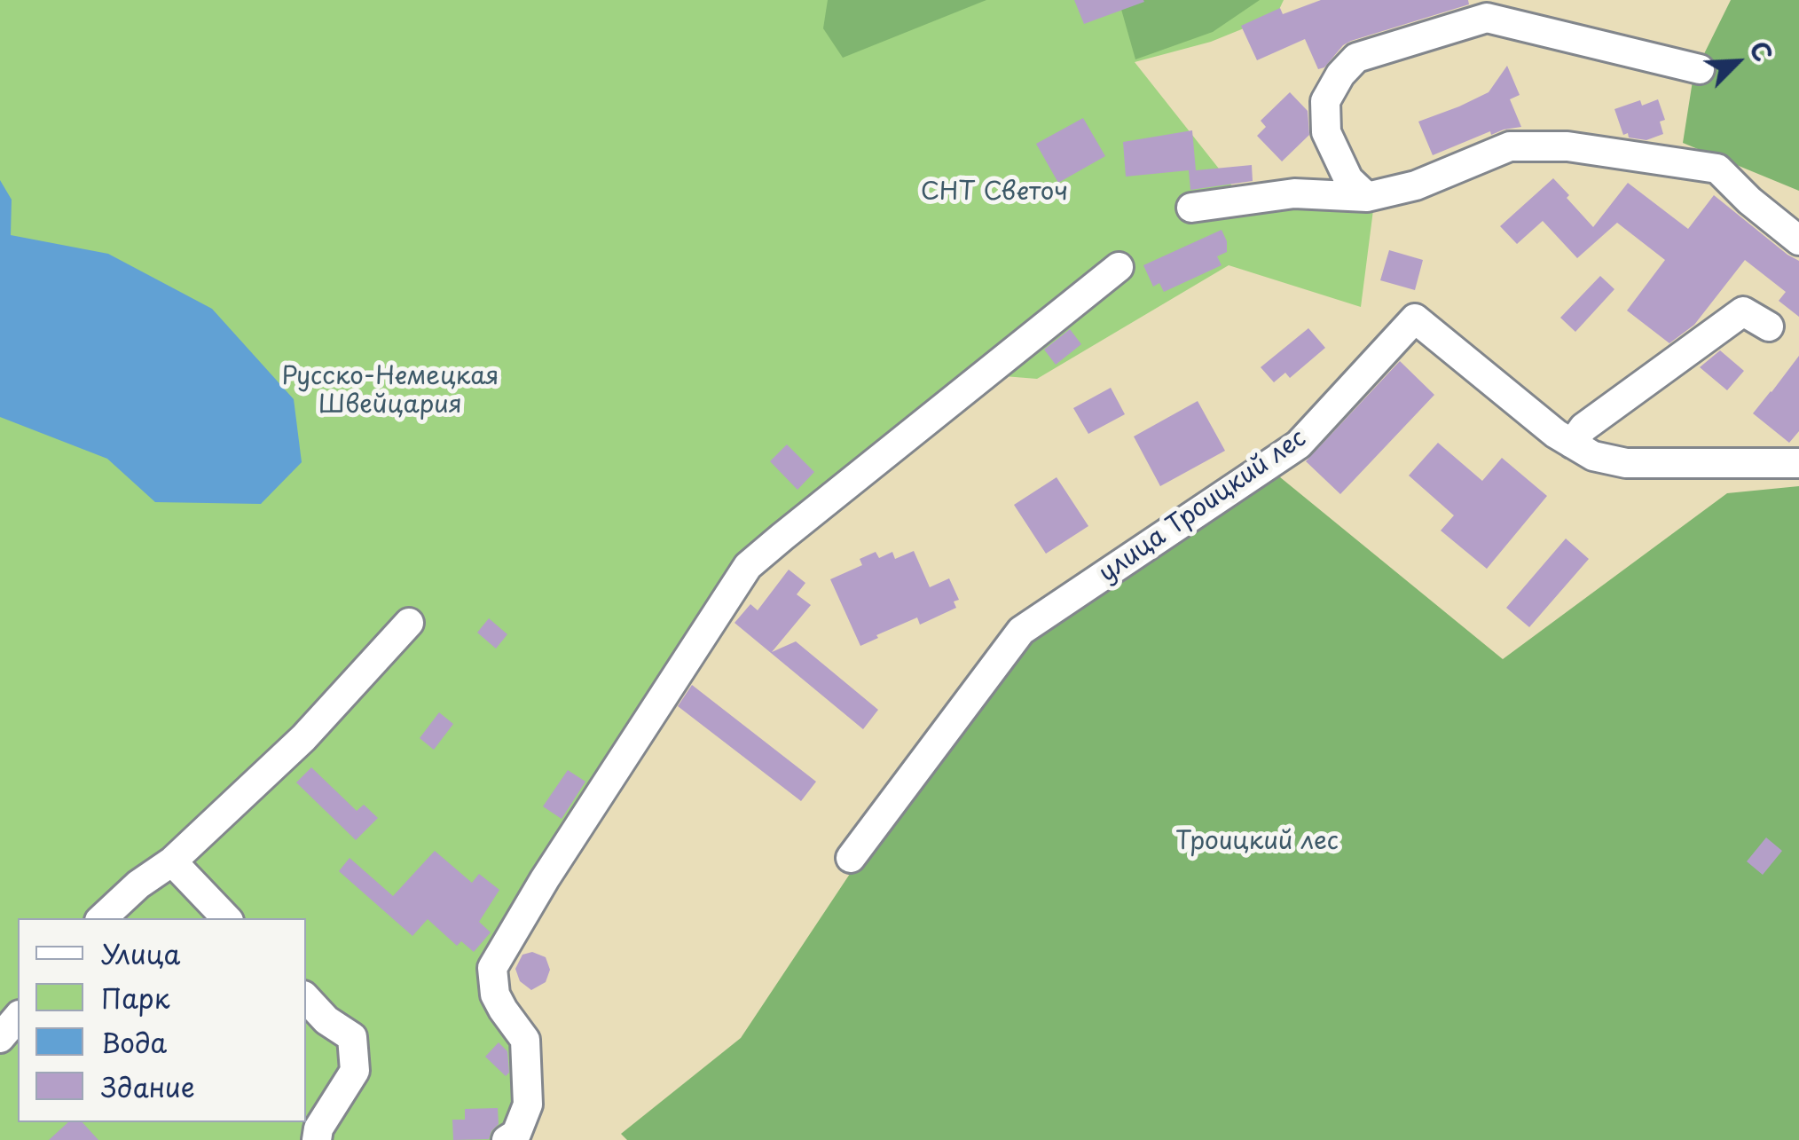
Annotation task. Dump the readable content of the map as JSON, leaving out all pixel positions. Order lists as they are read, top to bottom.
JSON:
{
  "streets": {
    "street": ["улица Троицкий лес"]
  },
  "parks": ["СНТ Светоч", "Русско-Немецкая Швейцария", "Троицкий лес"],
  "legend": [
    "Улица",
    "Парк",
    "Вода",
    "Здание"
  ],
  "north": "top right"
}
